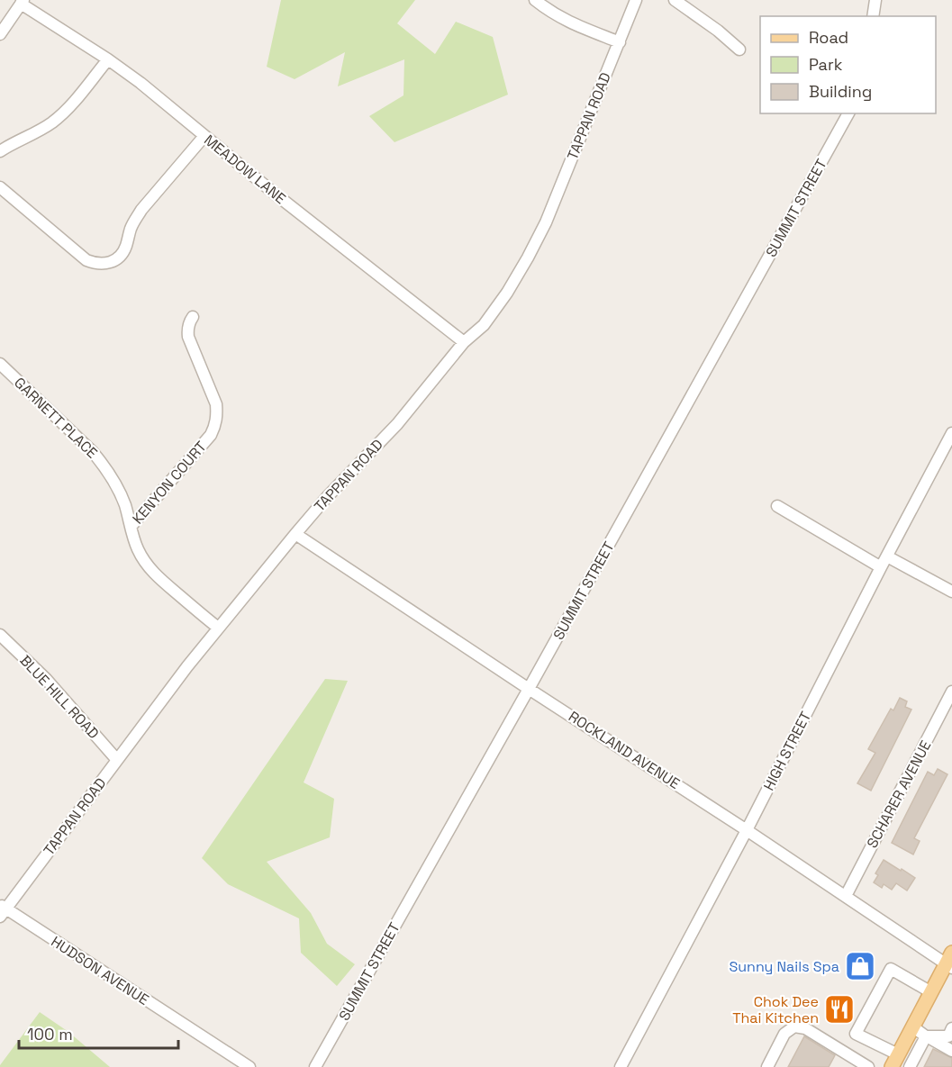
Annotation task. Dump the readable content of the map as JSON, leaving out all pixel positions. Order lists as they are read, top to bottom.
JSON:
{
  "streets": {
    "street": [
      "TAPPAN ROAD",
      "MEADOW LANE",
      "SUMMIT STREET",
      "GARNETT PLACE",
      "KENYON COURT",
      "BLUE HILL ROAD",
      "ROCKLAND AVENUE",
      "HIGH STREET",
      "SCHARER AVENUE",
      "HUDSON AVENUE"
    ]
  },
  "crossings": [
    ["TAPPAN ROAD", "MEADOW LANE"],
    ["TAPPAN ROAD", "GARNETT PLACE"],
    ["TAPPAN ROAD", "BLUE HILL ROAD"],
    ["TAPPAN ROAD", "ROCKLAND AVENUE"],
    ["TAPPAN ROAD", "HUDSON AVENUE"],
    ["SUMMIT STREET", "ROCKLAND AVENUE"],
    ["GARNETT PLACE", "KENYON COURT"],
    ["ROCKLAND AVENUE", "HIGH STREET"],
    ["ROCKLAND AVENUE", "SCHARER AVENUE"]
  ],
  "places": {
    "shop": ["Sunny Nails Spa"],
    "restaurant": ["Chok Dee Thai Kitchen"]
  },
  "legend": ["Road", "Park", "Building"],
  "scale_bar": "100 m"
}
